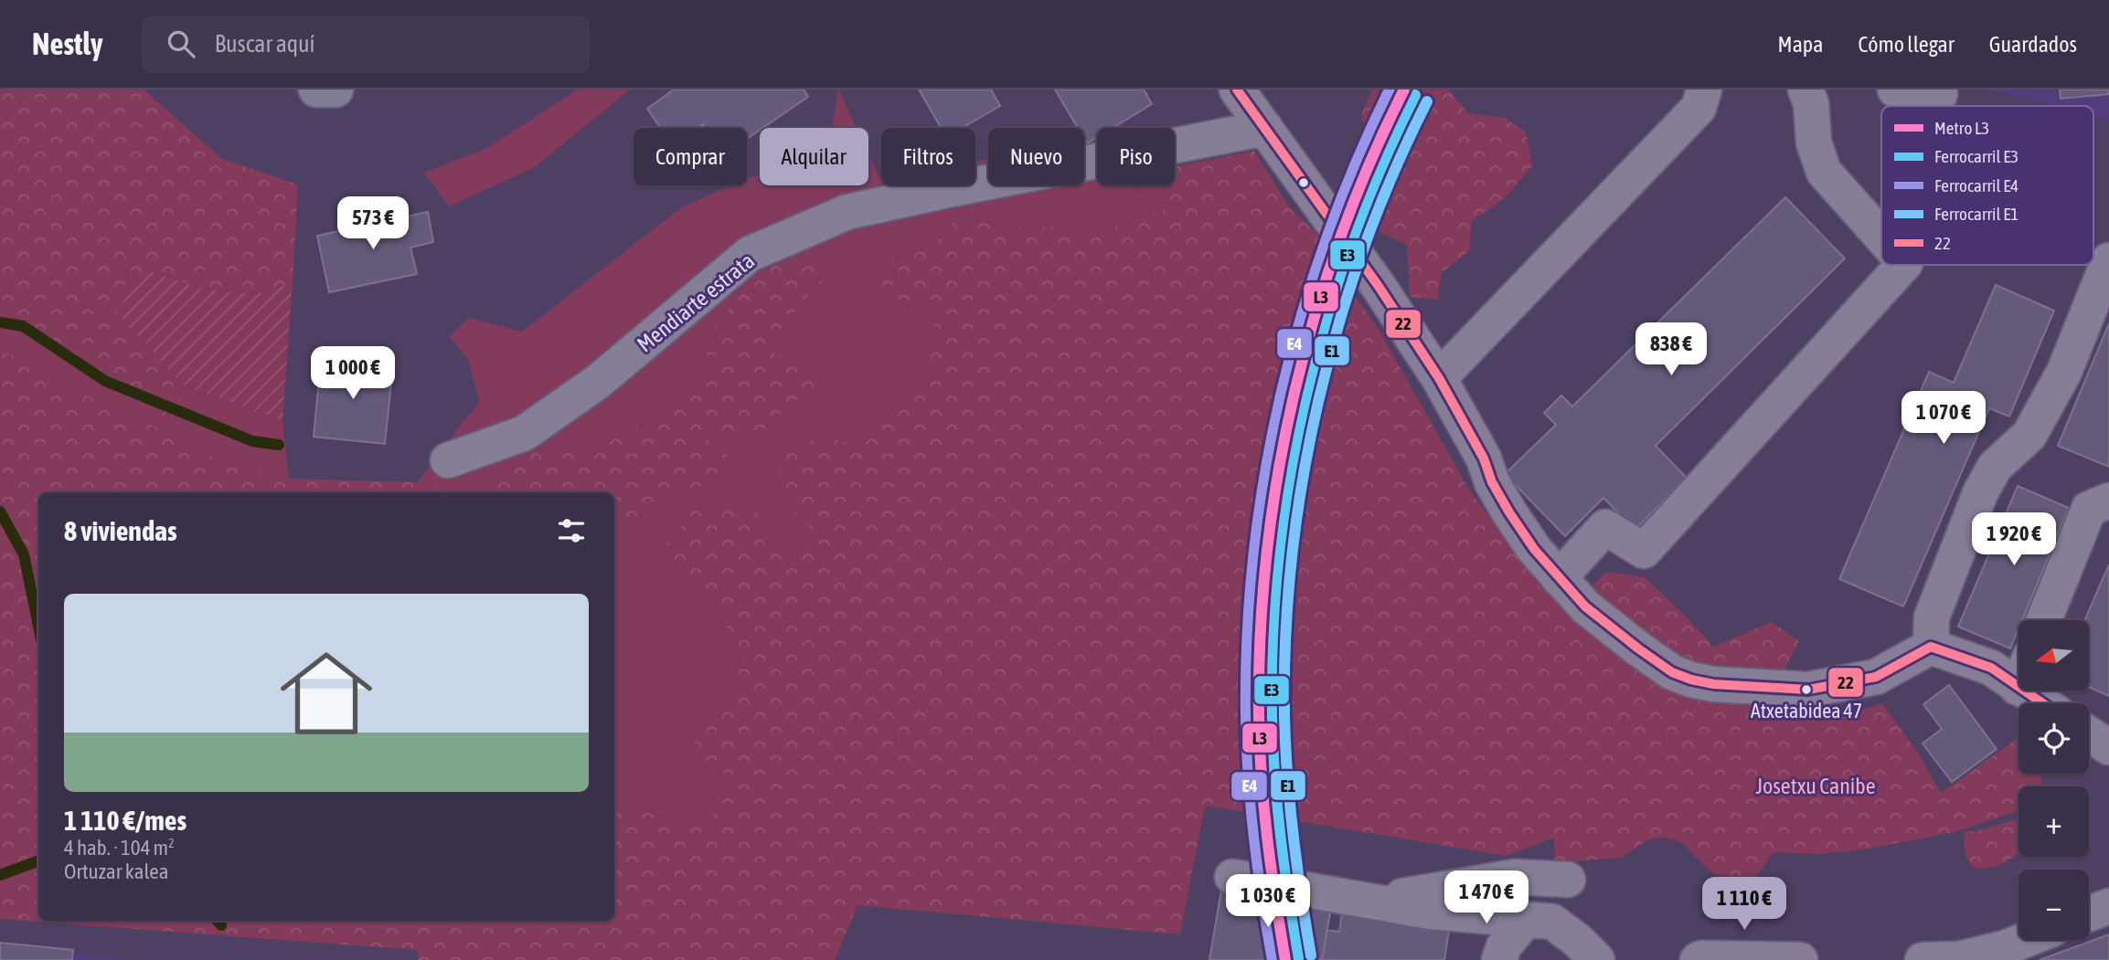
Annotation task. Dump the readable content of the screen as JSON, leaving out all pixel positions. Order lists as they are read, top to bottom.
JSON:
{
  "streets": {
    "street": ["Mendiarte estrata"]
  },
  "parks": ["Josetxu Canibe"],
  "places": ["Atxetabidea 47"],
  "lines": [
    "metro line L3",
    "rail line E4",
    "transit line 22",
    "rail line E3",
    "rail line E1"
  ],
  "legend": [
    "Metro L3",
    "Ferrocarril E3",
    "Ferrocarril E4",
    "Ferrocarril E1",
    "22"
  ],
  "north": "left",
  "page": {
    "header": "Nestly",
    "search": "Buscar aquí",
    "nav": ["Mapa", "Cómo llegar", "Guardados"],
    "chip": [
      "Comprar",
      "Alquilar",
      "Filtros",
      "Nuevo",
      "Piso"
    ],
    "price": [
      "573 €",
      "838 €",
      "1 000 €",
      "1 070 €",
      "1 920 €",
      "1 470 €",
      "1 030 €",
      "1 110 €"
    ],
    "heading": "8 viviendas",
    "list": [
      {
        "name": "1 110 €/mes",
        "note": "4 hab. · 104 m² · Ortuzar kalea"
      }
    ],
    "map_buttons": ["+", "−"]
  }
}
